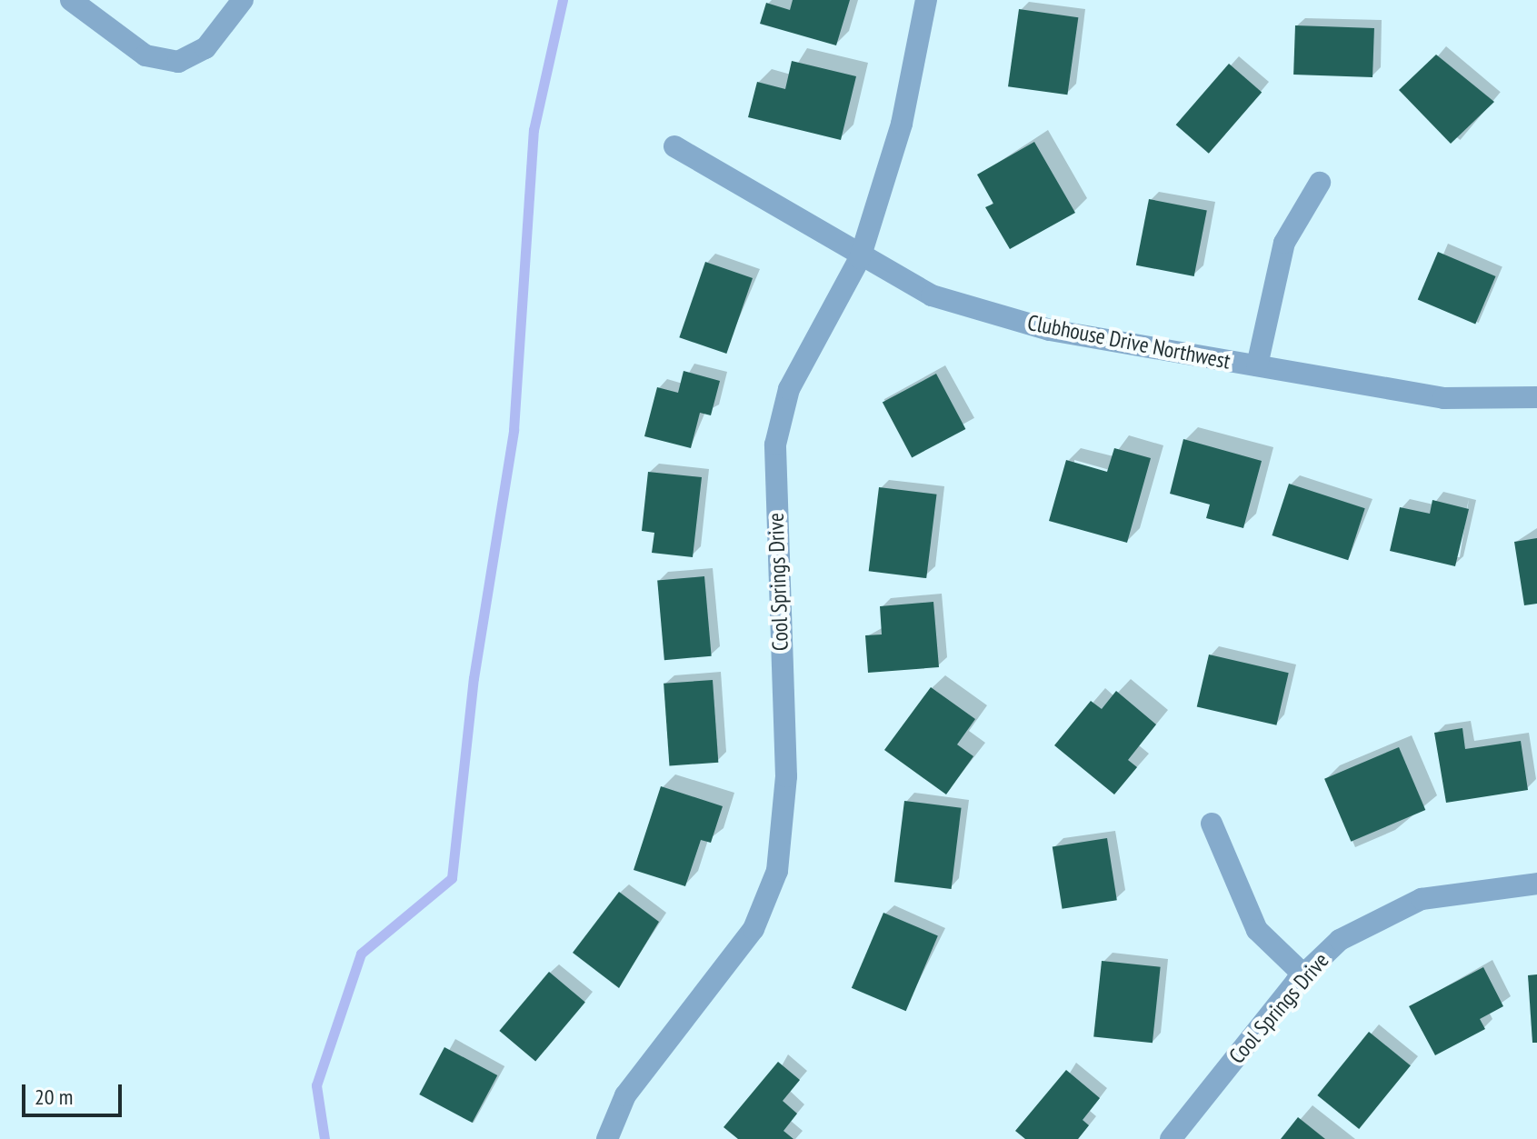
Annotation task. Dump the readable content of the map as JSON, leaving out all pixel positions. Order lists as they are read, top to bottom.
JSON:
{
  "streets": {
    "street": ["Clubhouse Drive Northwest", "Cool Springs Drive"]
  },
  "crossings": [
    ["Clubhouse Drive Northwest", "Cool Springs Drive"]
  ],
  "scale_bar": "20 m"
}
